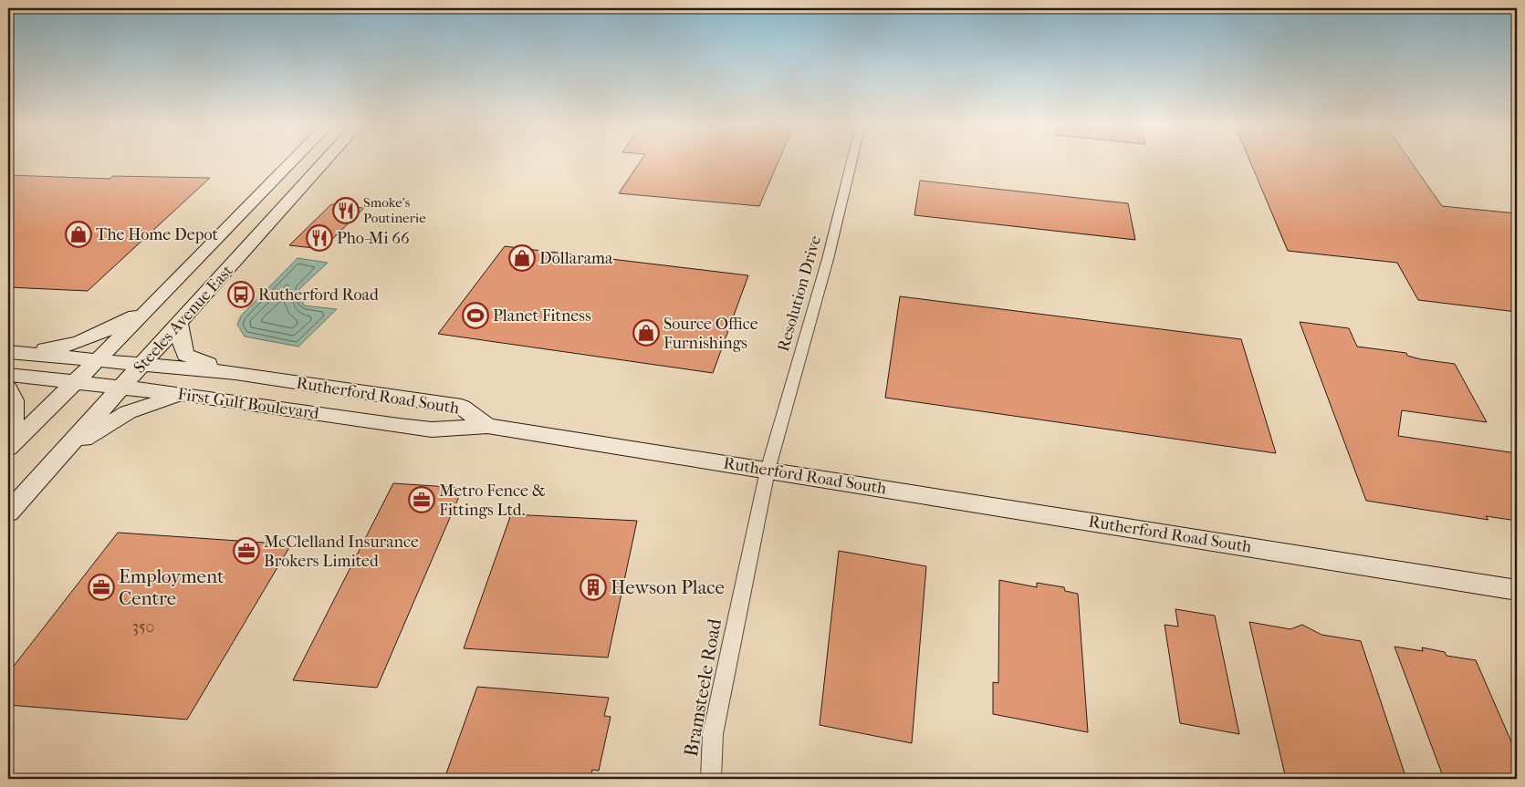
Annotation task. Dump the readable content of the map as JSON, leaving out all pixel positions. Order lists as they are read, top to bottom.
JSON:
{
  "streets": {
    "street": [
      "Resolution Drive",
      "Steeles Avenue East",
      "Rutherford Road South",
      "First Gulf Boulevard",
      "Bramsteele Road"
    ]
  },
  "crossings": [
    ["Resolution Drive", "Rutherford Road South"],
    ["Resolution Drive", "Bramsteele Road"],
    ["Steeles Avenue East", "Rutherford Road South"],
    ["Steeles Avenue East", "First Gulf Boulevard"],
    ["Rutherford Road South", "First Gulf Boulevard"],
    ["Rutherford Road South", "Bramsteele Road"]
  ],
  "places": {
    "restaurant": ["Smoke's Poutinerie", "Pho-Mi 66"],
    "shop": ["The Home Depot", "Dollarama", "Source Office Furnishings"],
    "bus stop": ["Rutherford Road"],
    "sports": ["Planet Fitness"],
    "office": ["Metro Fence & Fittings Ltd.", "McClelland Insurance Brokers Limited", "Employment Centre"],
    "building": ["Hewson Place"]
  },
  "house_numbers": ["350"]
}
